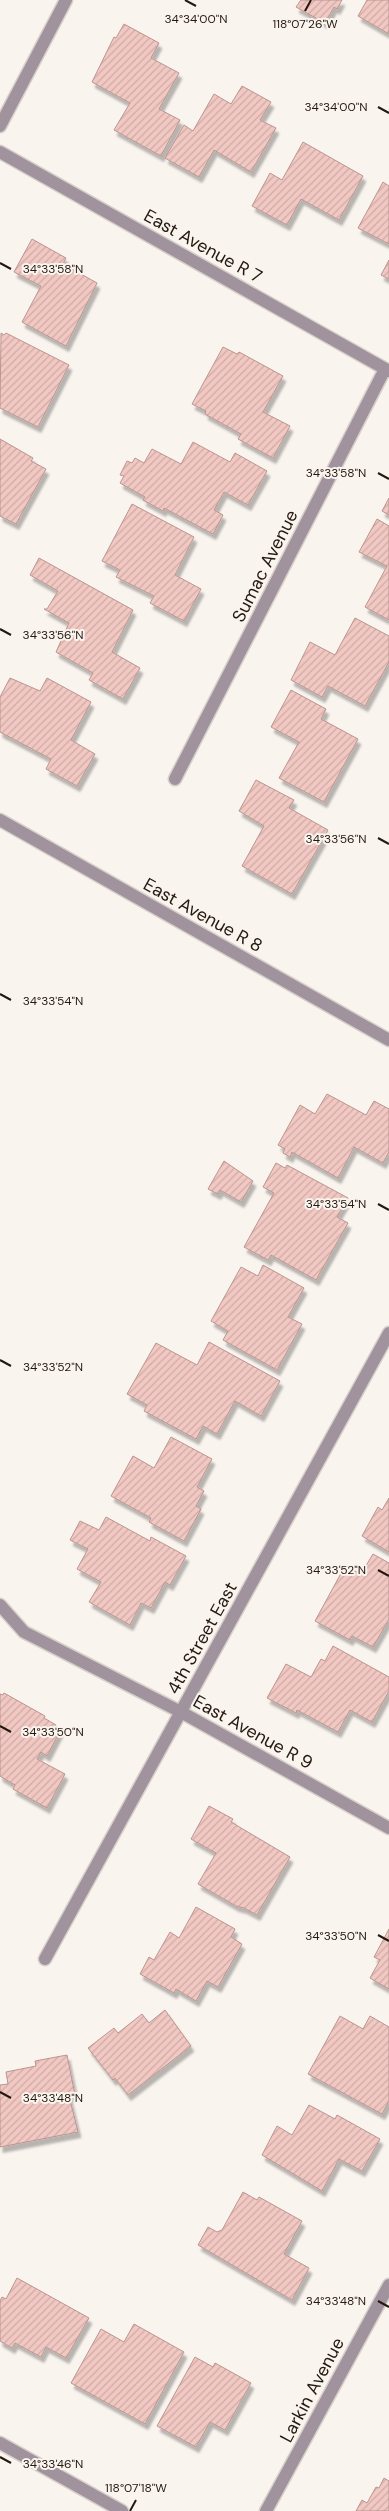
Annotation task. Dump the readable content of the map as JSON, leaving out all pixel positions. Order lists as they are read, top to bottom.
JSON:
{
  "streets": {
    "street": [
      "East Avenue R 7",
      "Sumac Avenue",
      "East Avenue R 8",
      "4th Street East",
      "East Avenue R 9",
      "Larkin Avenue"
    ]
  },
  "crossings": [
    ["East Avenue R 7", "Sumac Avenue"],
    ["4th Street East", "East Avenue R 9"]
  ],
  "coordinates": [
    "34°34'00\"N",
    "118°07'26\"W",
    "34°33'58\"N",
    "34°33'56\"N",
    "34°33'54\"N",
    "34°33'52\"N",
    "34°33'50\"N",
    "34°33'48\"N",
    "34°33'46\"N",
    "118°07'18\"W"
  ]
}
